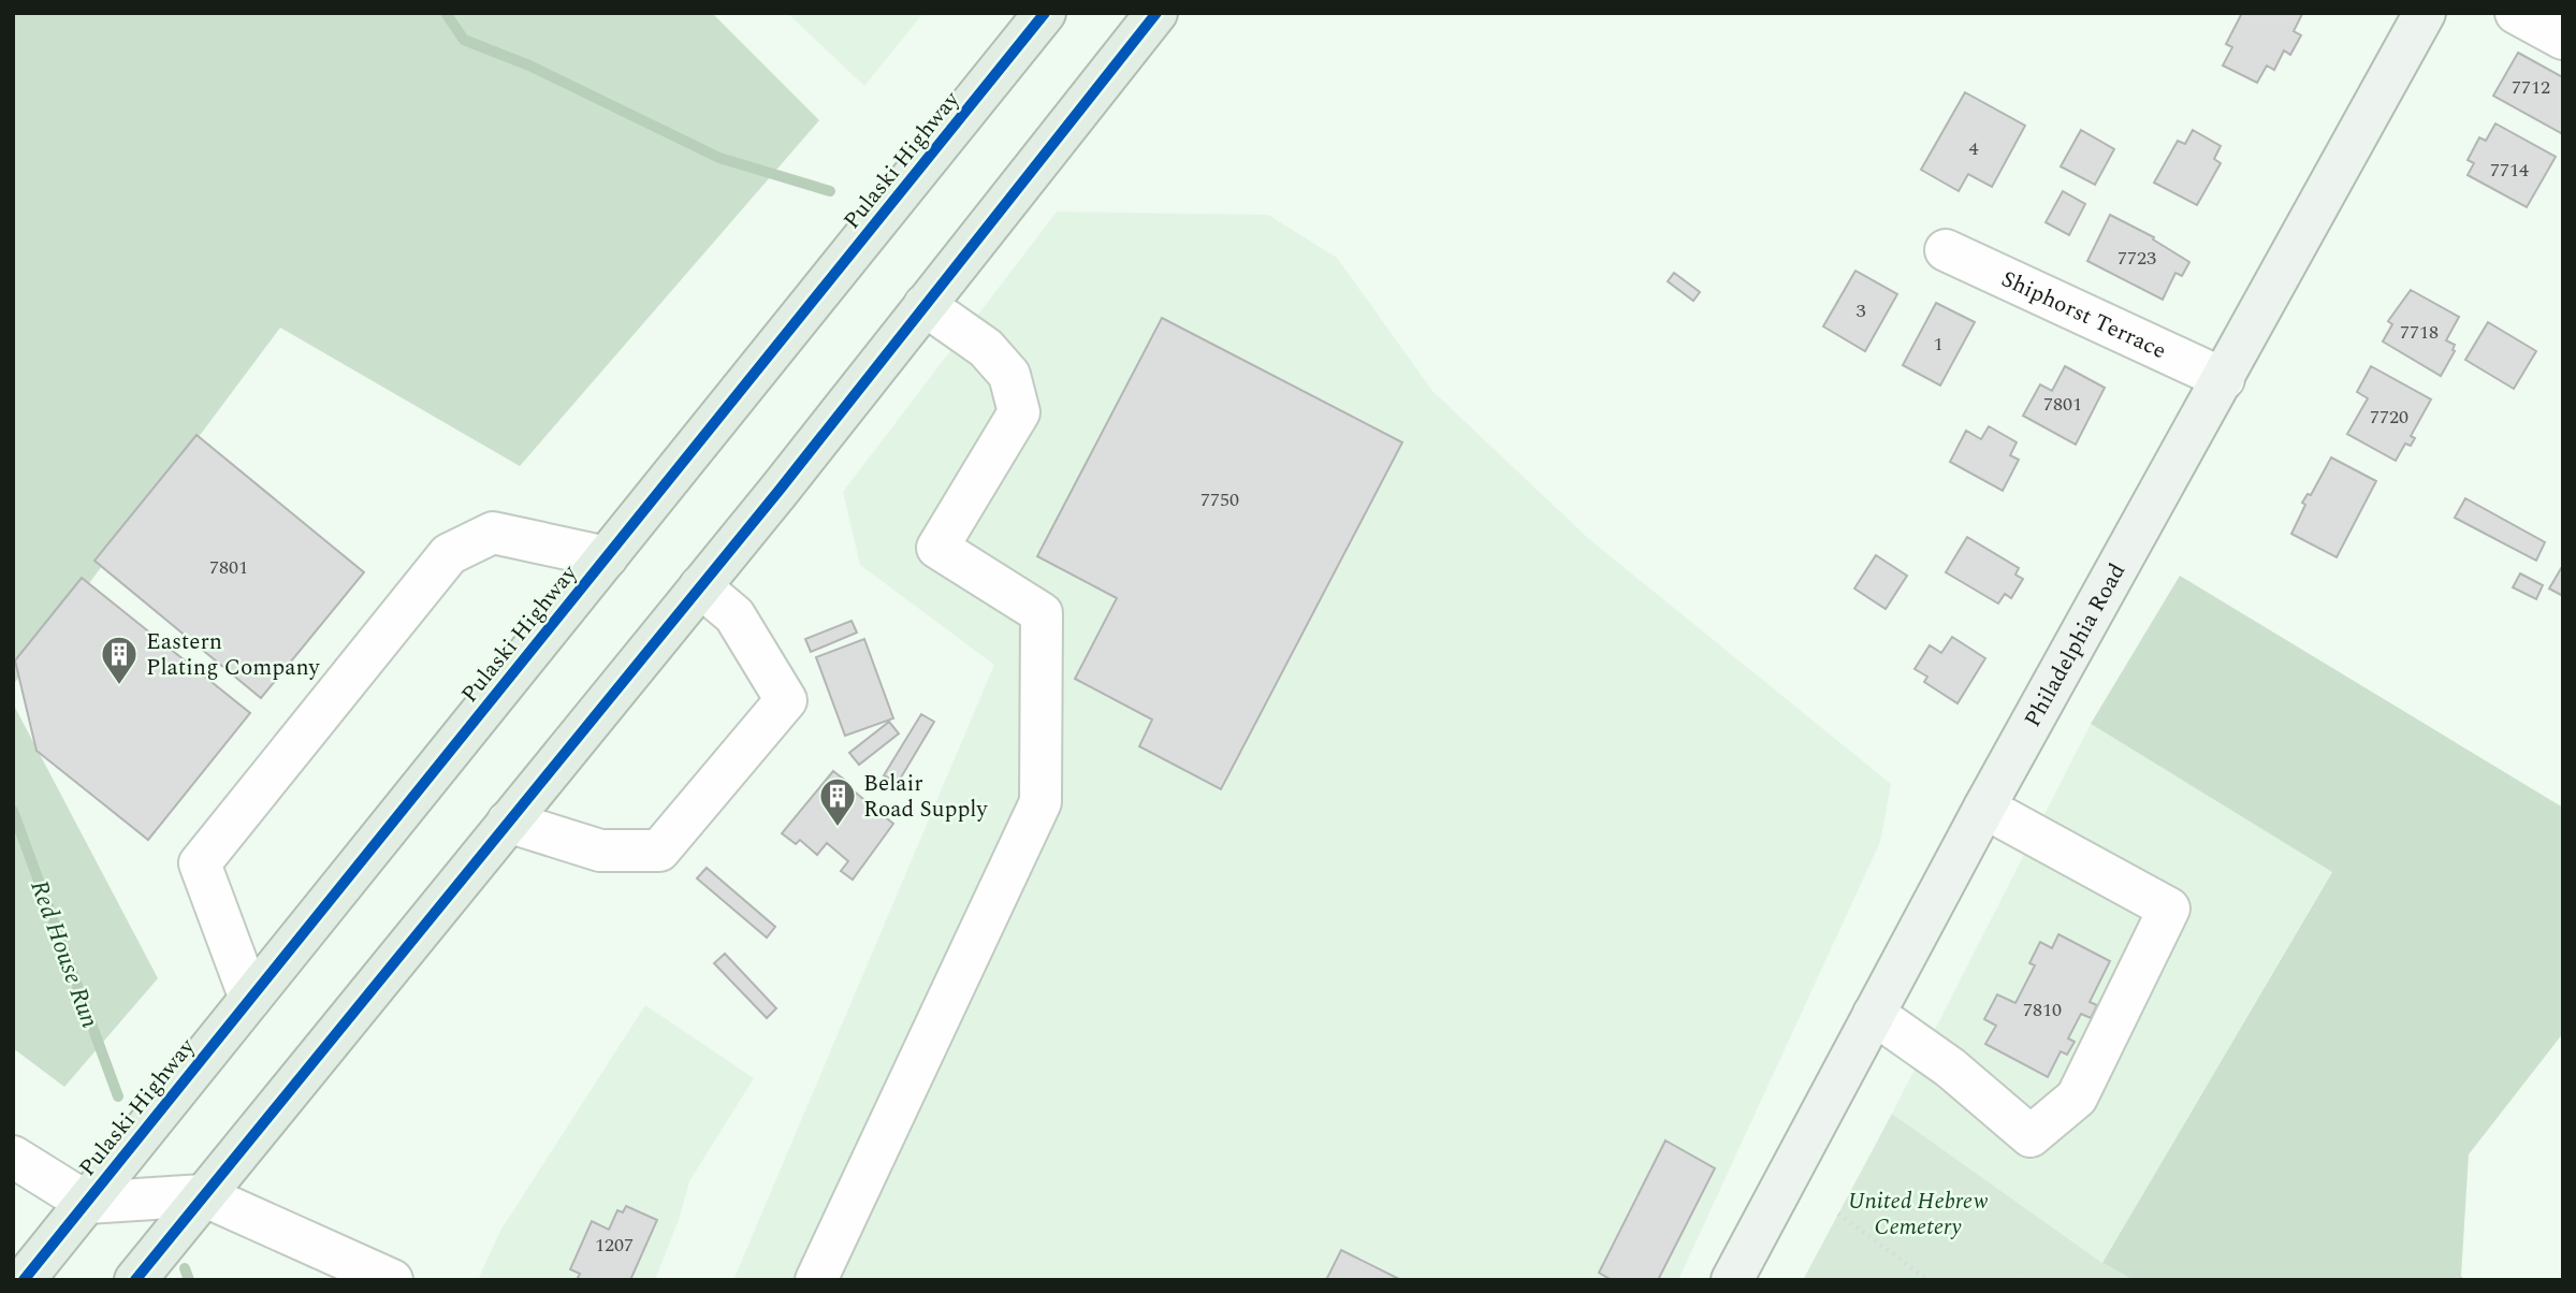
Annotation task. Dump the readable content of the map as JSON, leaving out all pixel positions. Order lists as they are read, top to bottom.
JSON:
{
  "streets": {
    "highway": ["Pulaski Highway"],
    "main road": ["Philadelphia Road"],
    "street": ["Shiphorst Terrace"]
  },
  "crossings": [
    ["Shiphorst Terrace", "Philadelphia Road"]
  ],
  "water": ["Red House Run"],
  "parks": ["United Hebrew Cemetery"],
  "places": {
    "building": ["Eastern Plating Company", "Belair Road Supply"]
  },
  "house_numbers": [
    "7712",
    "4",
    "7714",
    "7723",
    "3",
    "7718",
    "1",
    "7801",
    "7720",
    "7750",
    "7801",
    "7810",
    "1207"
  ]
}
